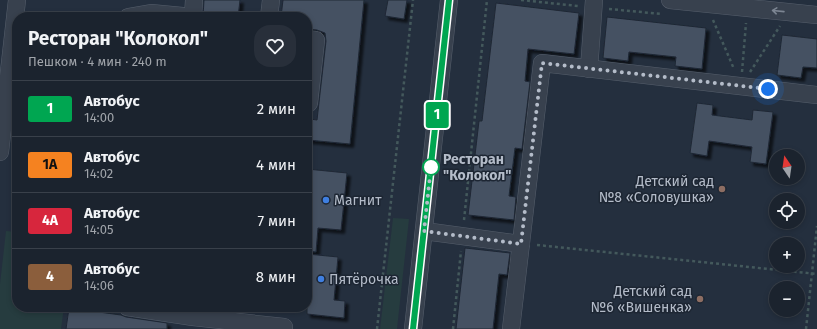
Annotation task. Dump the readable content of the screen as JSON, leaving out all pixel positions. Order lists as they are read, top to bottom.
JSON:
{
  "places": [
    "Ресторан \"Колокол\"",
    "Детский сад №8 «Соловушка»",
    "Магнит",
    "Пятёрочка",
    "Детский сад №6 «Вишенка»"
  ],
  "lines": ["bus line 1"],
  "north": "top",
  "page": {
    "on_map": "1",
    "heading": ["Ресторан \"Колокол\"", "Пешком · 4 мин · 240 m"],
    "list": [
      {
        "mark": "1",
        "name": "Автобус",
        "note": "14:00",
        "value": "2 мин"
      },
      {
        "mark": "1А",
        "name": "Автобус",
        "note": "14:02",
        "value": "4 мин"
      },
      {
        "mark": "4А",
        "name": "Автобус",
        "note": "14:05",
        "value": "7 мин"
      },
      {
        "mark": "4",
        "name": "Автобус",
        "note": "14:06",
        "value": "8 мин"
      }
    ],
    "map_buttons": ["+", "−"]
  }
}
